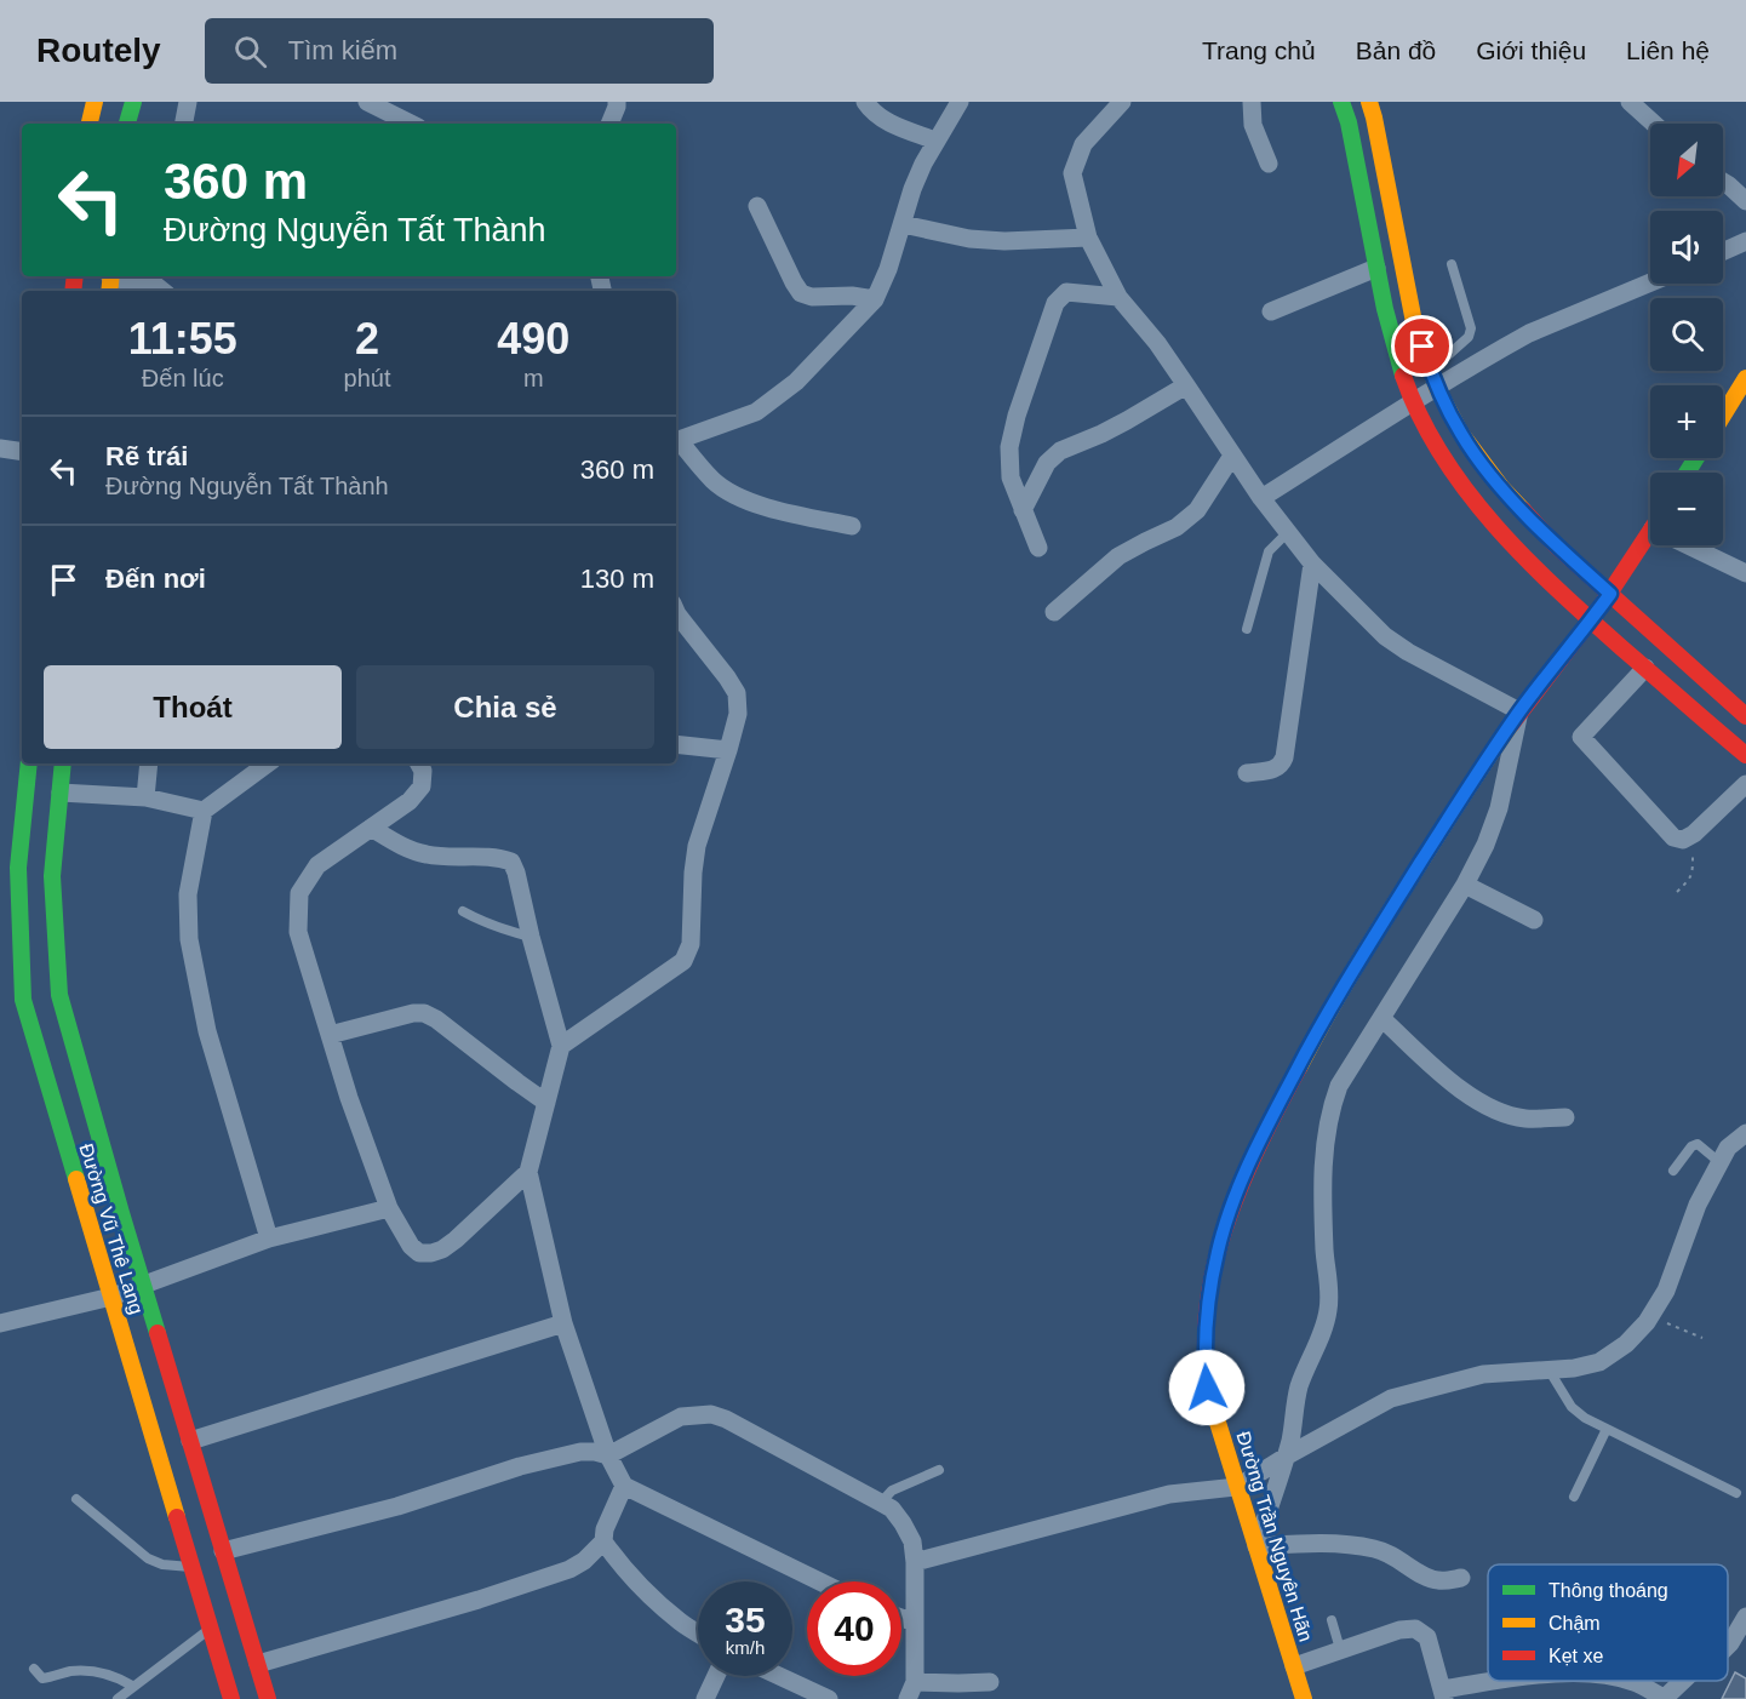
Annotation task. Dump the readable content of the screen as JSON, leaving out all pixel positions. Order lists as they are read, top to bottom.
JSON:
{
  "streets": {
    "street": ["Đường Vũ Thê Lang", "Đường Trần Nguyên Hãn"]
  },
  "legend": ["Thông thoáng", "Chậm", "Kẹt xe"],
  "north": "bottom left",
  "page": {
    "header": "Routely",
    "search": "Tìm kiếm",
    "nav": [
      "Trang chủ",
      "Bản đồ",
      "Giới thiệu",
      "Liên hệ"
    ],
    "map_buttons": ["+", "−"],
    "turn": ["360 m", "Đường Nguyễn Tất Thành"],
    "eta": [
      "11:55",
      "Đến lúc",
      "2",
      "phút",
      "490",
      "m"
    ],
    "list": [
      {
        "name": "Rẽ trái",
        "note": "Đường Nguyễn Tất Thành",
        "value": "360 m"
      },
      {
        "name": "Đến nơi",
        "value": "130 m"
      }
    ],
    "buttons": ["Thoát", "Chia sẻ"],
    "speed": "35 km/h",
    "limit": "40"
  }
}
